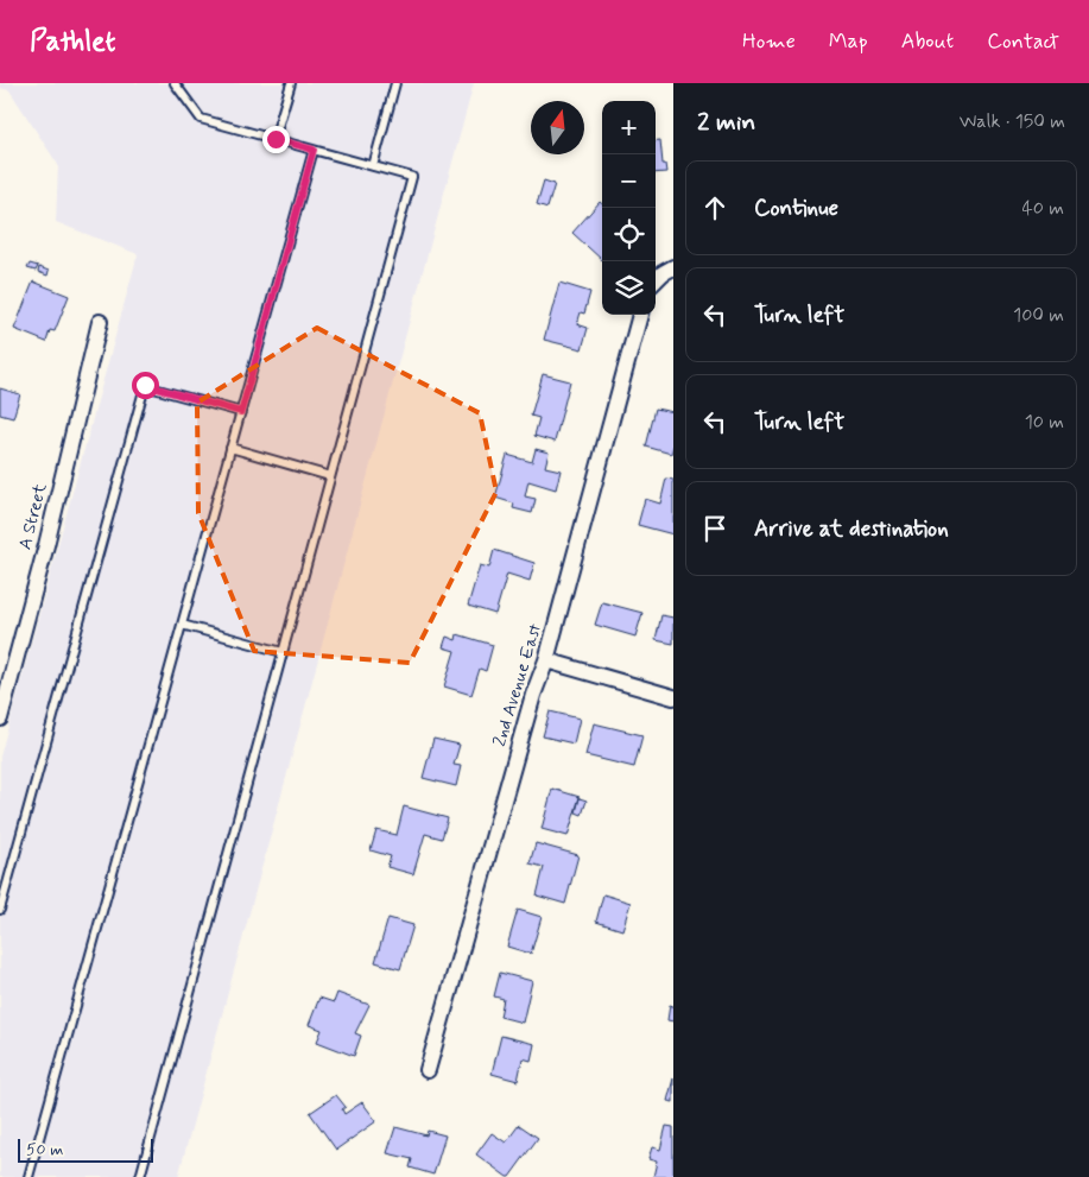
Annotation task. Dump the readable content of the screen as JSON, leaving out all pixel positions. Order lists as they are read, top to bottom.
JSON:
{
  "streets": {
    "street": ["A Street", "2nd Avenue East"]
  },
  "scale_bar": "50 m",
  "north": "top",
  "page": {
    "header": "Pathlet",
    "nav": [
      "Home",
      "Map",
      "About",
      "Contact"
    ],
    "heading": ["2 min", "Walk · 150 m"],
    "map_buttons": ["+", "−"],
    "list": [
      ["Continue", "40 m"],
      ["Turn left", "100 m"],
      ["Turn left", "10 m"],
      "Arrive at destination"
    ],
    "scale": "50 m"
  }
}
